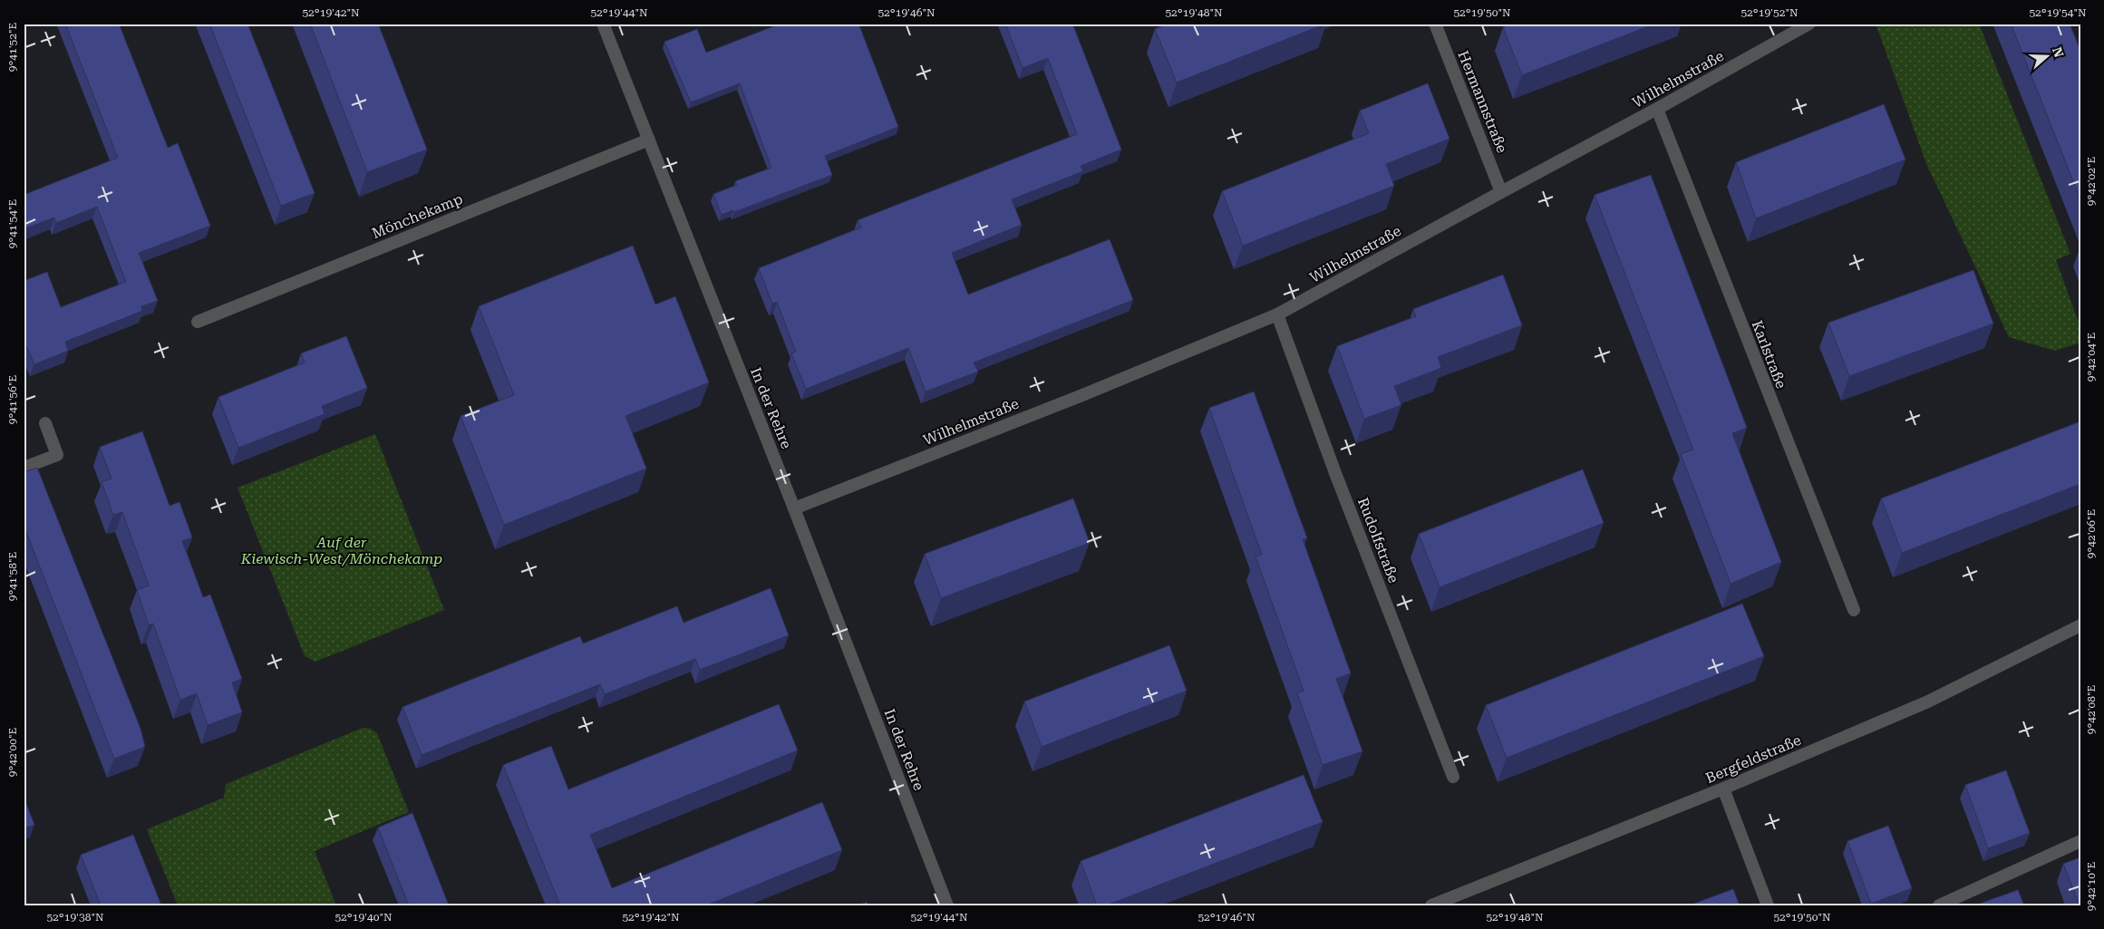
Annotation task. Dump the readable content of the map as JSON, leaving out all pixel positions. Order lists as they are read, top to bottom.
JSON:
{
  "streets": {
    "street": [
      "Wilhelmstraße",
      "Hermannstraße",
      "Mönchekamp",
      "Karlstraße",
      "In der Rehre",
      "Rudolfstraße",
      "Bergfeldstraße"
    ]
  },
  "crossings": [
    ["Wilhelmstraße", "Hermannstraße"],
    ["Wilhelmstraße", "Karlstraße"],
    ["Wilhelmstraße", "In der Rehre"],
    ["Wilhelmstraße", "Rudolfstraße"],
    ["Mönchekamp", "In der Rehre"]
  ],
  "parks": ["Auf der Kiewisch-West/Mönchekamp"],
  "north": "right",
  "coordinates": [
    "52°19'42\"N",
    "52°19'44\"N",
    "52°19'46\"N",
    "52°19'48\"N",
    "52°19'50\"N",
    "52°19'52\"N",
    "52°19'54\"N",
    "9°41'52\"E",
    "9°42'02\"E",
    "9°41'54\"E",
    "9°42'04\"E",
    "9°41'56\"E",
    "9°42'06\"E",
    "9°41'58\"E",
    "9°42'08\"E",
    "9°42'00\"E",
    "9°42'10\"E",
    "52°19'38\"N",
    "52°19'40\"N"
  ]
}
